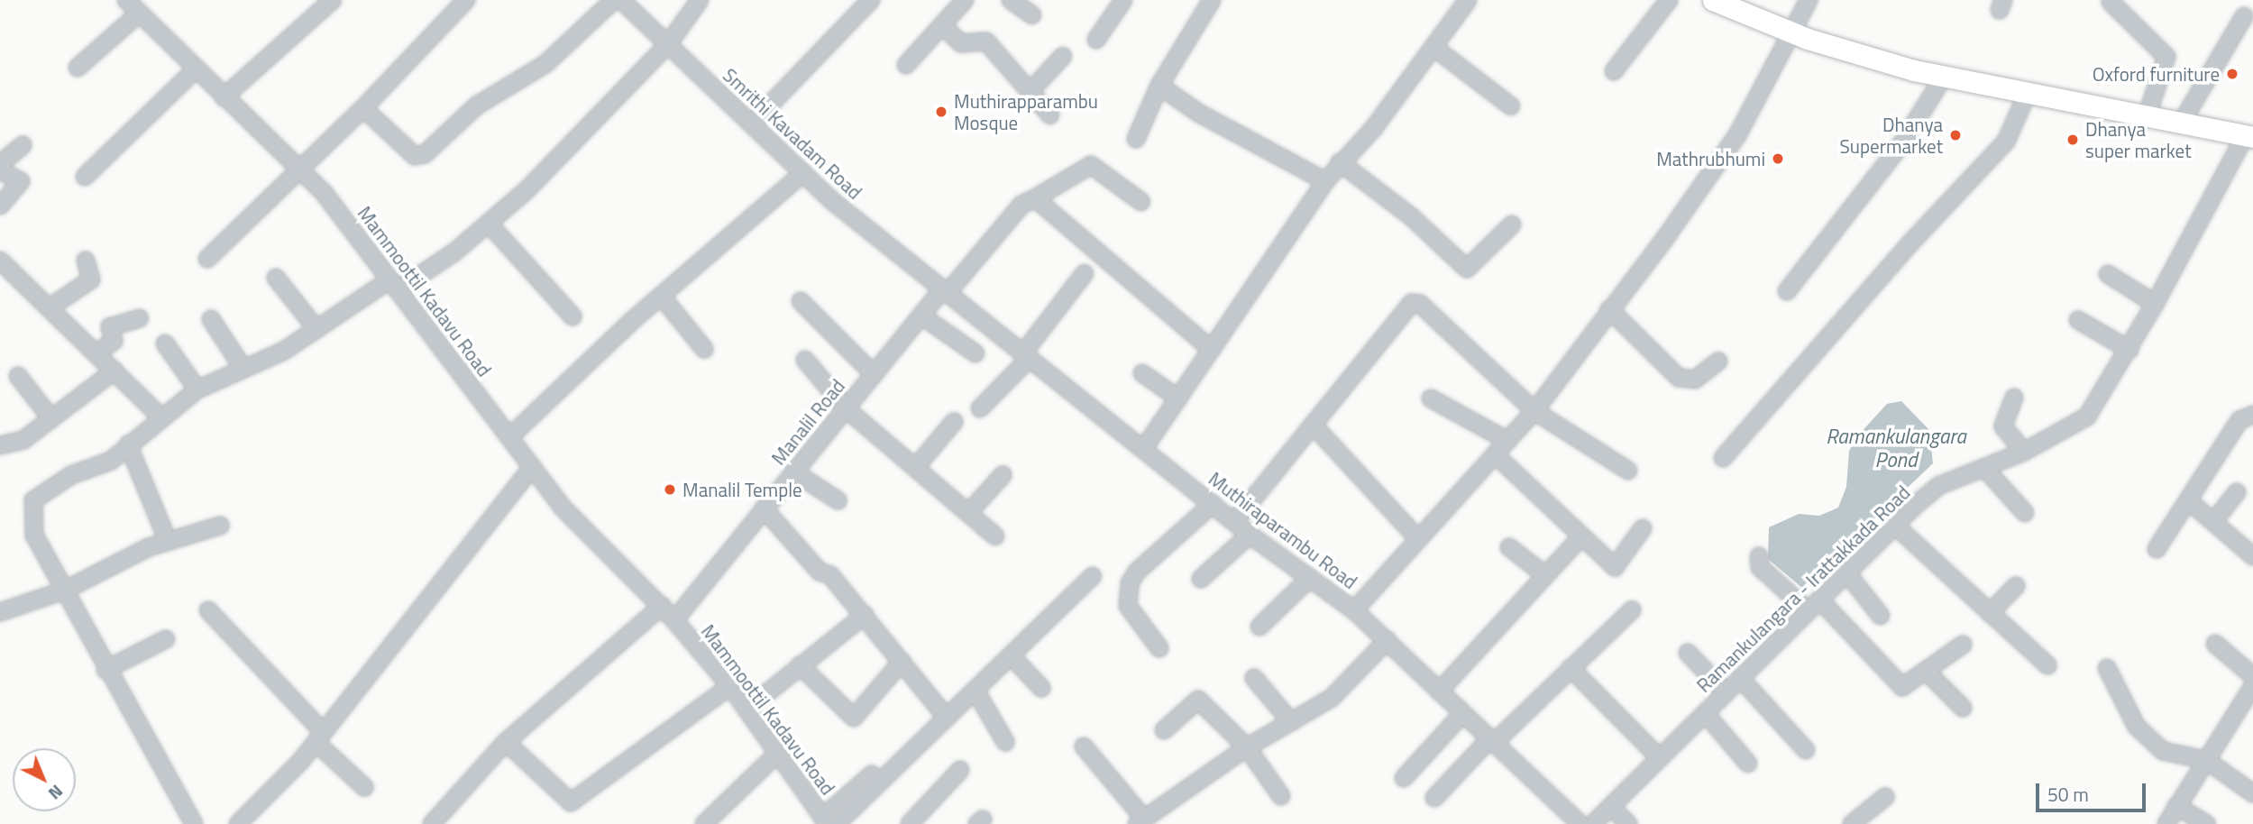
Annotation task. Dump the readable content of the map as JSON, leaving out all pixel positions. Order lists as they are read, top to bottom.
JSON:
{
  "streets": {
    "street": [
      "Smrithi Kavadam Road",
      "Mammoottil Kadavu Road",
      "Manalil Road",
      "Muthiraparambu Road",
      "Ramankulangara - Irattakkada Road"
    ]
  },
  "crossings": [
    ["Smrithi Kavadam Road", "Manalil Road"],
    ["Smrithi Kavadam Road", "Muthiraparambu Road"],
    ["Mammoottil Kadavu Road", "Manalil Road"],
    ["Manalil Road", "Muthiraparambu Road"]
  ],
  "water": ["Ramankulangara Pond"],
  "places": [
    "Oxford furniture",
    "Muthirapparambu Mosque",
    "Dhanya Supermarket",
    "Dhanya super market",
    "Mathrubhumi",
    "Manalil Temple"
  ],
  "scale_bar": "50 m",
  "north": "bottom right"
}
